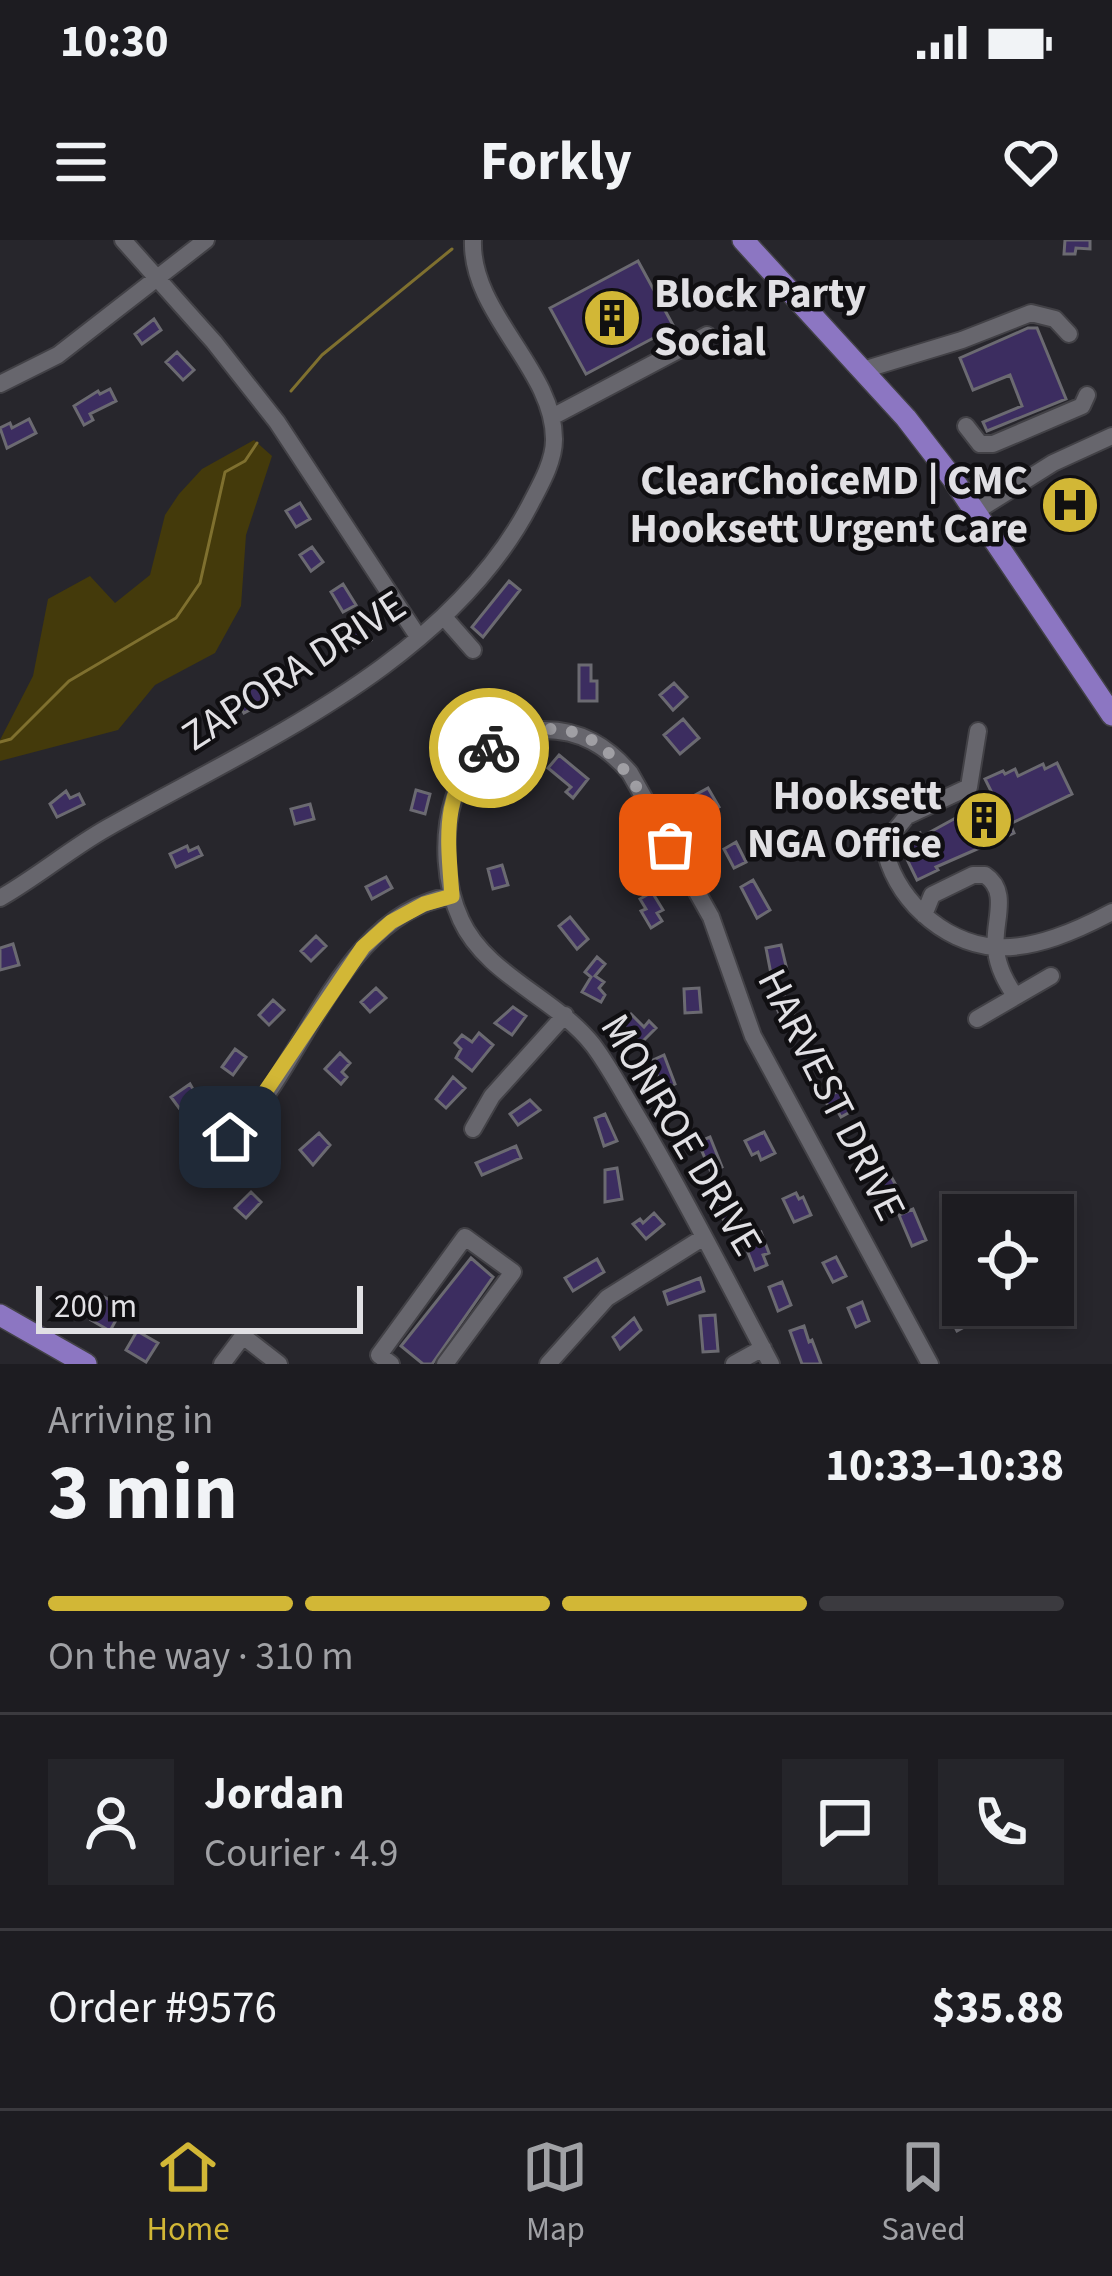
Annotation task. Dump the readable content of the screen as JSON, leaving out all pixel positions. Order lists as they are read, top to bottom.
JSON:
{
  "streets": {
    "street": ["ZAPORA DRIVE", "HARVEST DRIVE", "MONROE DRIVE"]
  },
  "crossings": [
    ["HARVEST DRIVE", "MONROE DRIVE"]
  ],
  "places": {
    "building": ["Block Party Social", "Hooksett NGA Office"],
    "hospital": ["ClearChoiceMD | CMC Hooksett Urgent Care"]
  },
  "scale_bar": "200 m",
  "page": {
    "status": "10:30",
    "header": "Forkly",
    "scale": "200 m",
    "heading": ["3 min", "Arriving in", "10:33–10:38"],
    "panel": [
      "Jordan",
      "Courier · 4.9",
      "Order #9576",
      "$35.88"
    ],
    "bar": "On the way · 310 m",
    "tabs": ["Home", "Map", "Saved"]
  }
}
